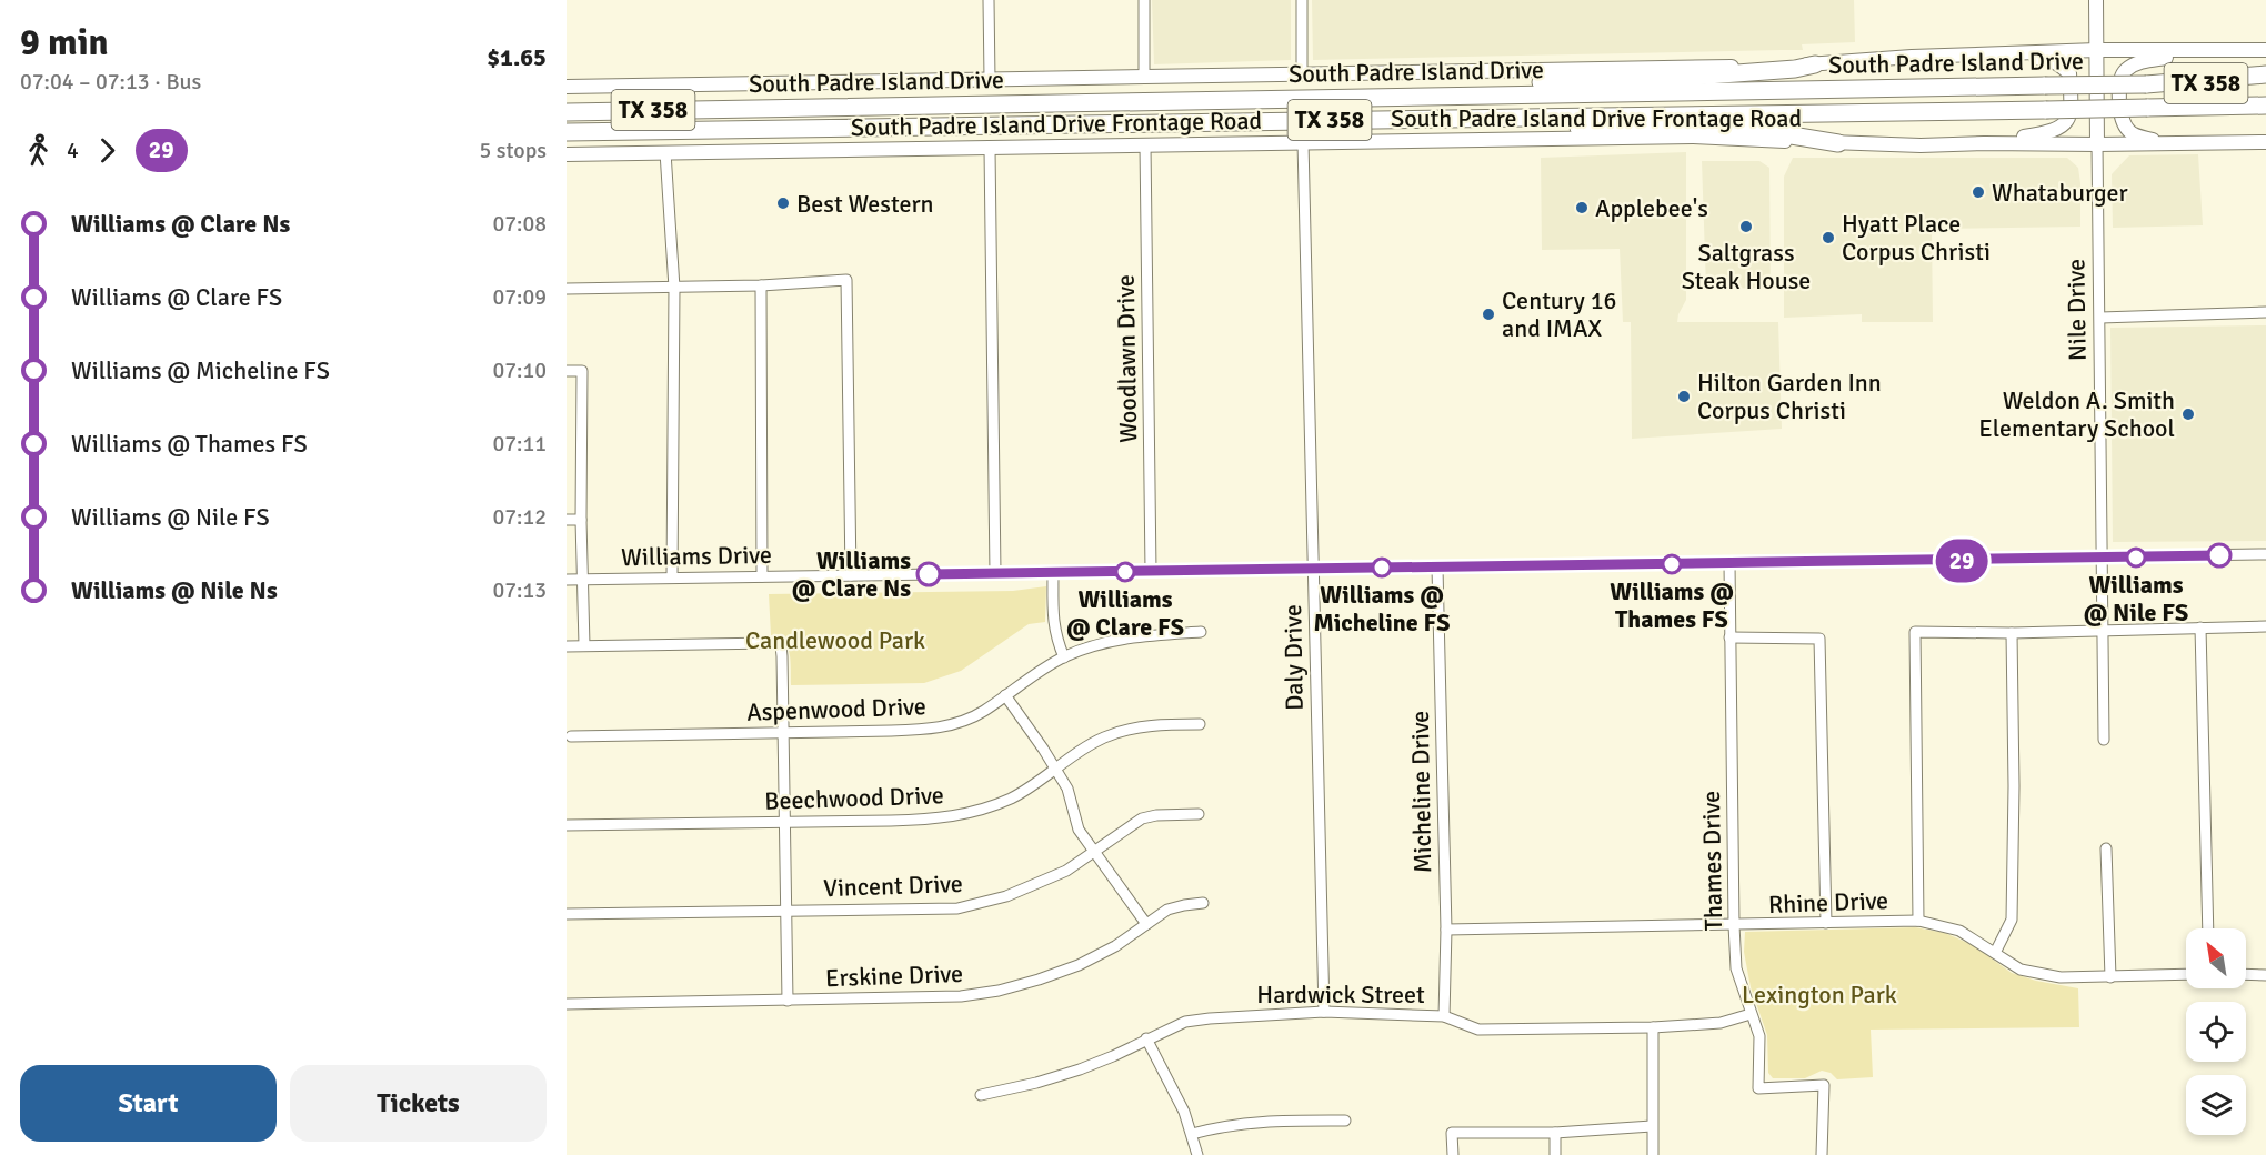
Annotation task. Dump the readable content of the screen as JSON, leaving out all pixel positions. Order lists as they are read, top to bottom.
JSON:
{
  "streets": {
    "highway": ["South Padre Island Drive", "TX 358"],
    "main road": ["South Padre Island Drive Frontage Road", "Nile Drive"],
    "street": [
      "Woodlawn Drive",
      "Williams Drive",
      "Daly Drive",
      "Aspenwood Drive",
      "Micheline Drive",
      "Beechwood Drive",
      "Thames Drive",
      "Vincent Drive",
      "Rhine Drive",
      "Erskine Drive",
      "Hardwick Street"
    ]
  },
  "crossings": [
    ["South Padre Island Drive Frontage Road", "Nile Drive"],
    ["South Padre Island Drive Frontage Road", "Woodlawn Drive"],
    ["South Padre Island Drive Frontage Road", "Daly Drive"],
    ["Nile Drive", "Williams Drive"],
    ["Woodlawn Drive", "Williams Drive"],
    ["Williams Drive", "Daly Drive"],
    ["Williams Drive", "Micheline Drive"],
    ["Williams Drive", "Thames Drive"],
    ["Daly Drive", "Hardwick Street"],
    ["Micheline Drive", "Rhine Drive"],
    ["Micheline Drive", "Hardwick Street"],
    ["Thames Drive", "Rhine Drive"],
    ["Thames Drive", "Hardwick Street"]
  ],
  "parks": ["Candlewood Park", "Lexington Park"],
  "places": [
    "Whataburger",
    "Best Western",
    "Applebee's",
    "Saltgrass Steak House",
    "Hyatt Place Corpus Christi",
    "Century 16 and IMAX",
    "Hilton Garden Inn Corpus Christi",
    "Weldon A. Smith Elementary School",
    "Williams @ Nile FS",
    "Williams @ Thames FS",
    "Williams @ Micheline FS",
    "Williams @ Clare FS",
    "Williams @ Clare Ns"
  ],
  "lines": ["bus line 29"],
  "north": "top left",
  "page": {
    "heading": ["9 min", "07:04 – 07:13 · Bus", "$1.65"],
    "on_map": "29",
    "legs": ["4", "29", "5 stops"],
    "list": [
      {
        "name": "Williams @ Clare Ns",
        "value": "07:08"
      },
      {
        "name": "Williams @ Clare FS",
        "value": "07:09"
      },
      {
        "name": "Williams @ Micheline FS",
        "value": "07:10"
      },
      {
        "name": "Williams @ Thames FS",
        "value": "07:11"
      },
      {
        "name": "Williams @ Nile FS",
        "value": "07:12"
      },
      {
        "name": "Williams @ Nile Ns",
        "value": "07:13"
      }
    ],
    "buttons": ["Start", "Tickets"]
  }
}
